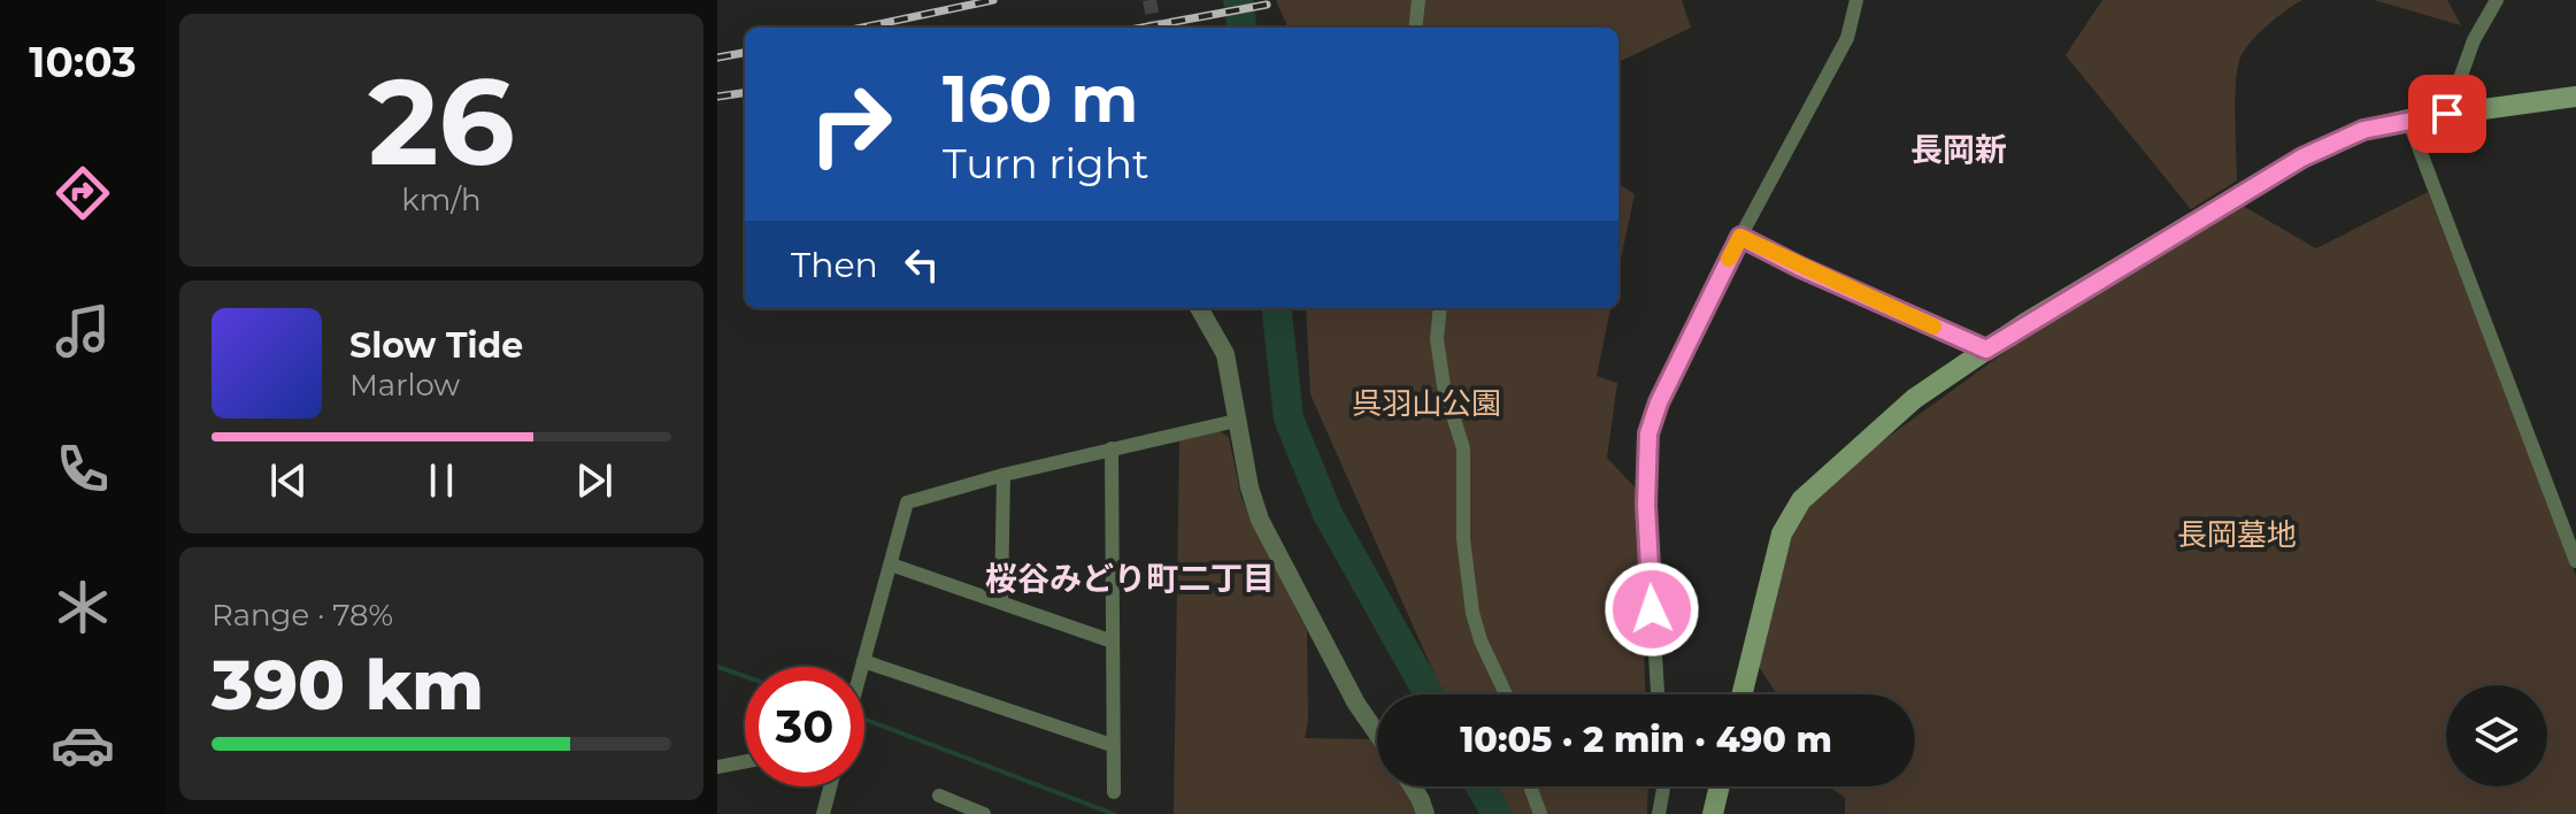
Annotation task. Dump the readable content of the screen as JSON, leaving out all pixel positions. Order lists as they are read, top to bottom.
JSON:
{
  "districts": ["長岡新", "桜谷みどり町二丁目"],
  "parks": ["呉羽山公園", "長岡墓地"],
  "page": {
    "tabs": "10:03",
    "tile": [
      ["26", "km/h"],
      ["Range · 78%", "390 km"]
    ],
    "turn": ["160 m", "Turn right"],
    "then": "Then",
    "song": ["Slow Tide", "Marlow"],
    "limit": "30",
    "trip": "10:05 · 2 min · 490 m"
  }
}
